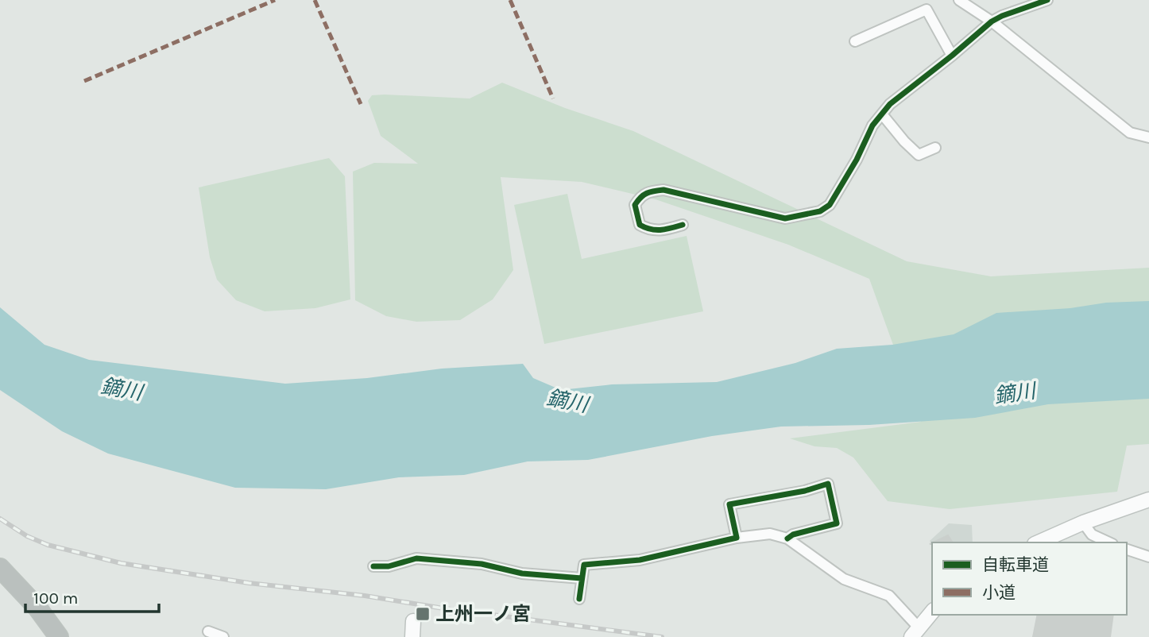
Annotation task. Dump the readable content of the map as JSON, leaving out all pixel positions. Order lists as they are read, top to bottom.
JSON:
{
  "water": ["鏑川"],
  "places": {
    "transit": ["上州一ノ宮"]
  },
  "legend": ["自転車道", "小道"],
  "scale_bar": "100 m"
}
